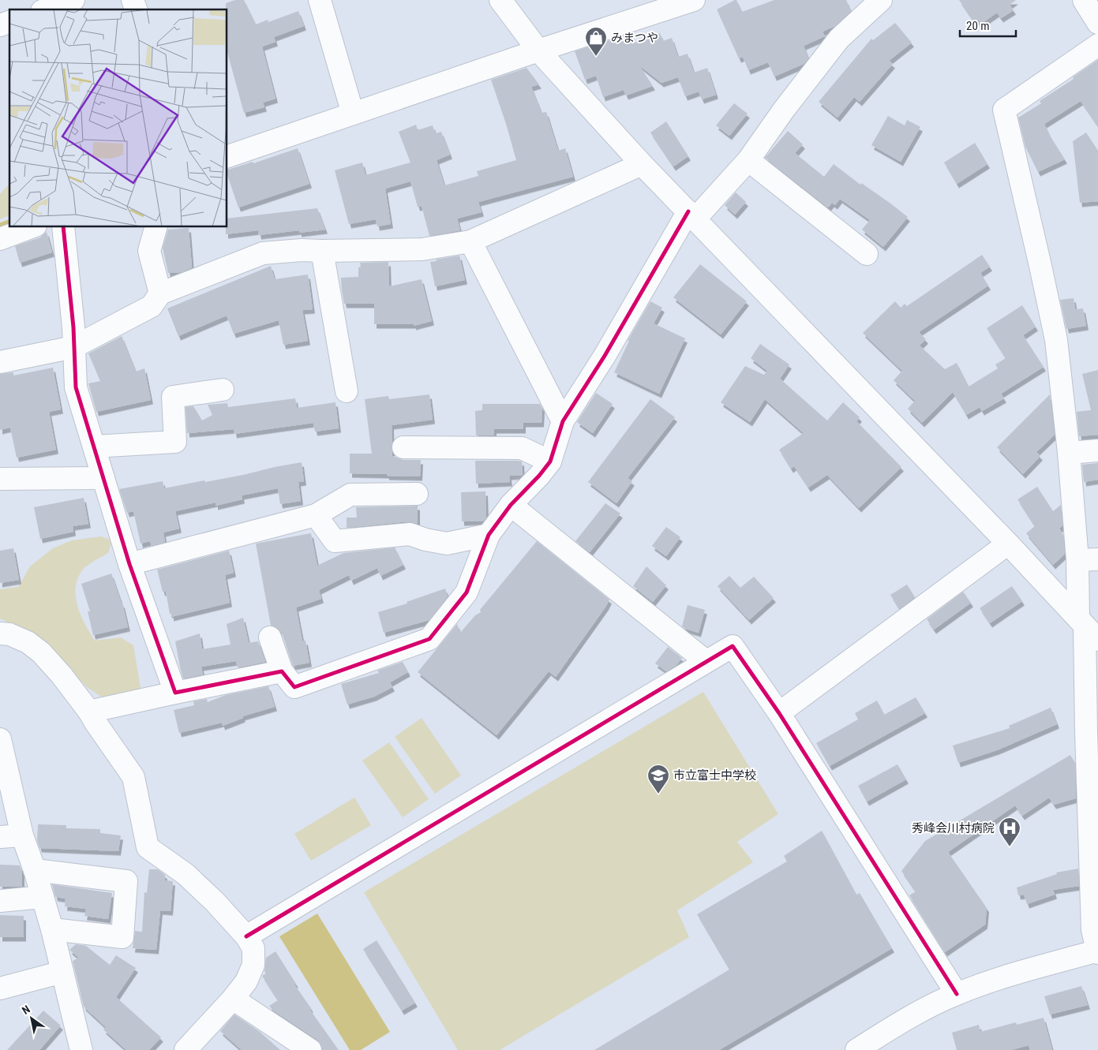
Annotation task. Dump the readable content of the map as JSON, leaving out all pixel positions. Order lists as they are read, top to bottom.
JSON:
{
  "places": {
    "shop": ["みまつや"],
    "school or university": ["市立富士中学校"],
    "hospital": ["秀峰会川村病院"]
  },
  "scale_bar": "20 m",
  "north": "top left"
}
